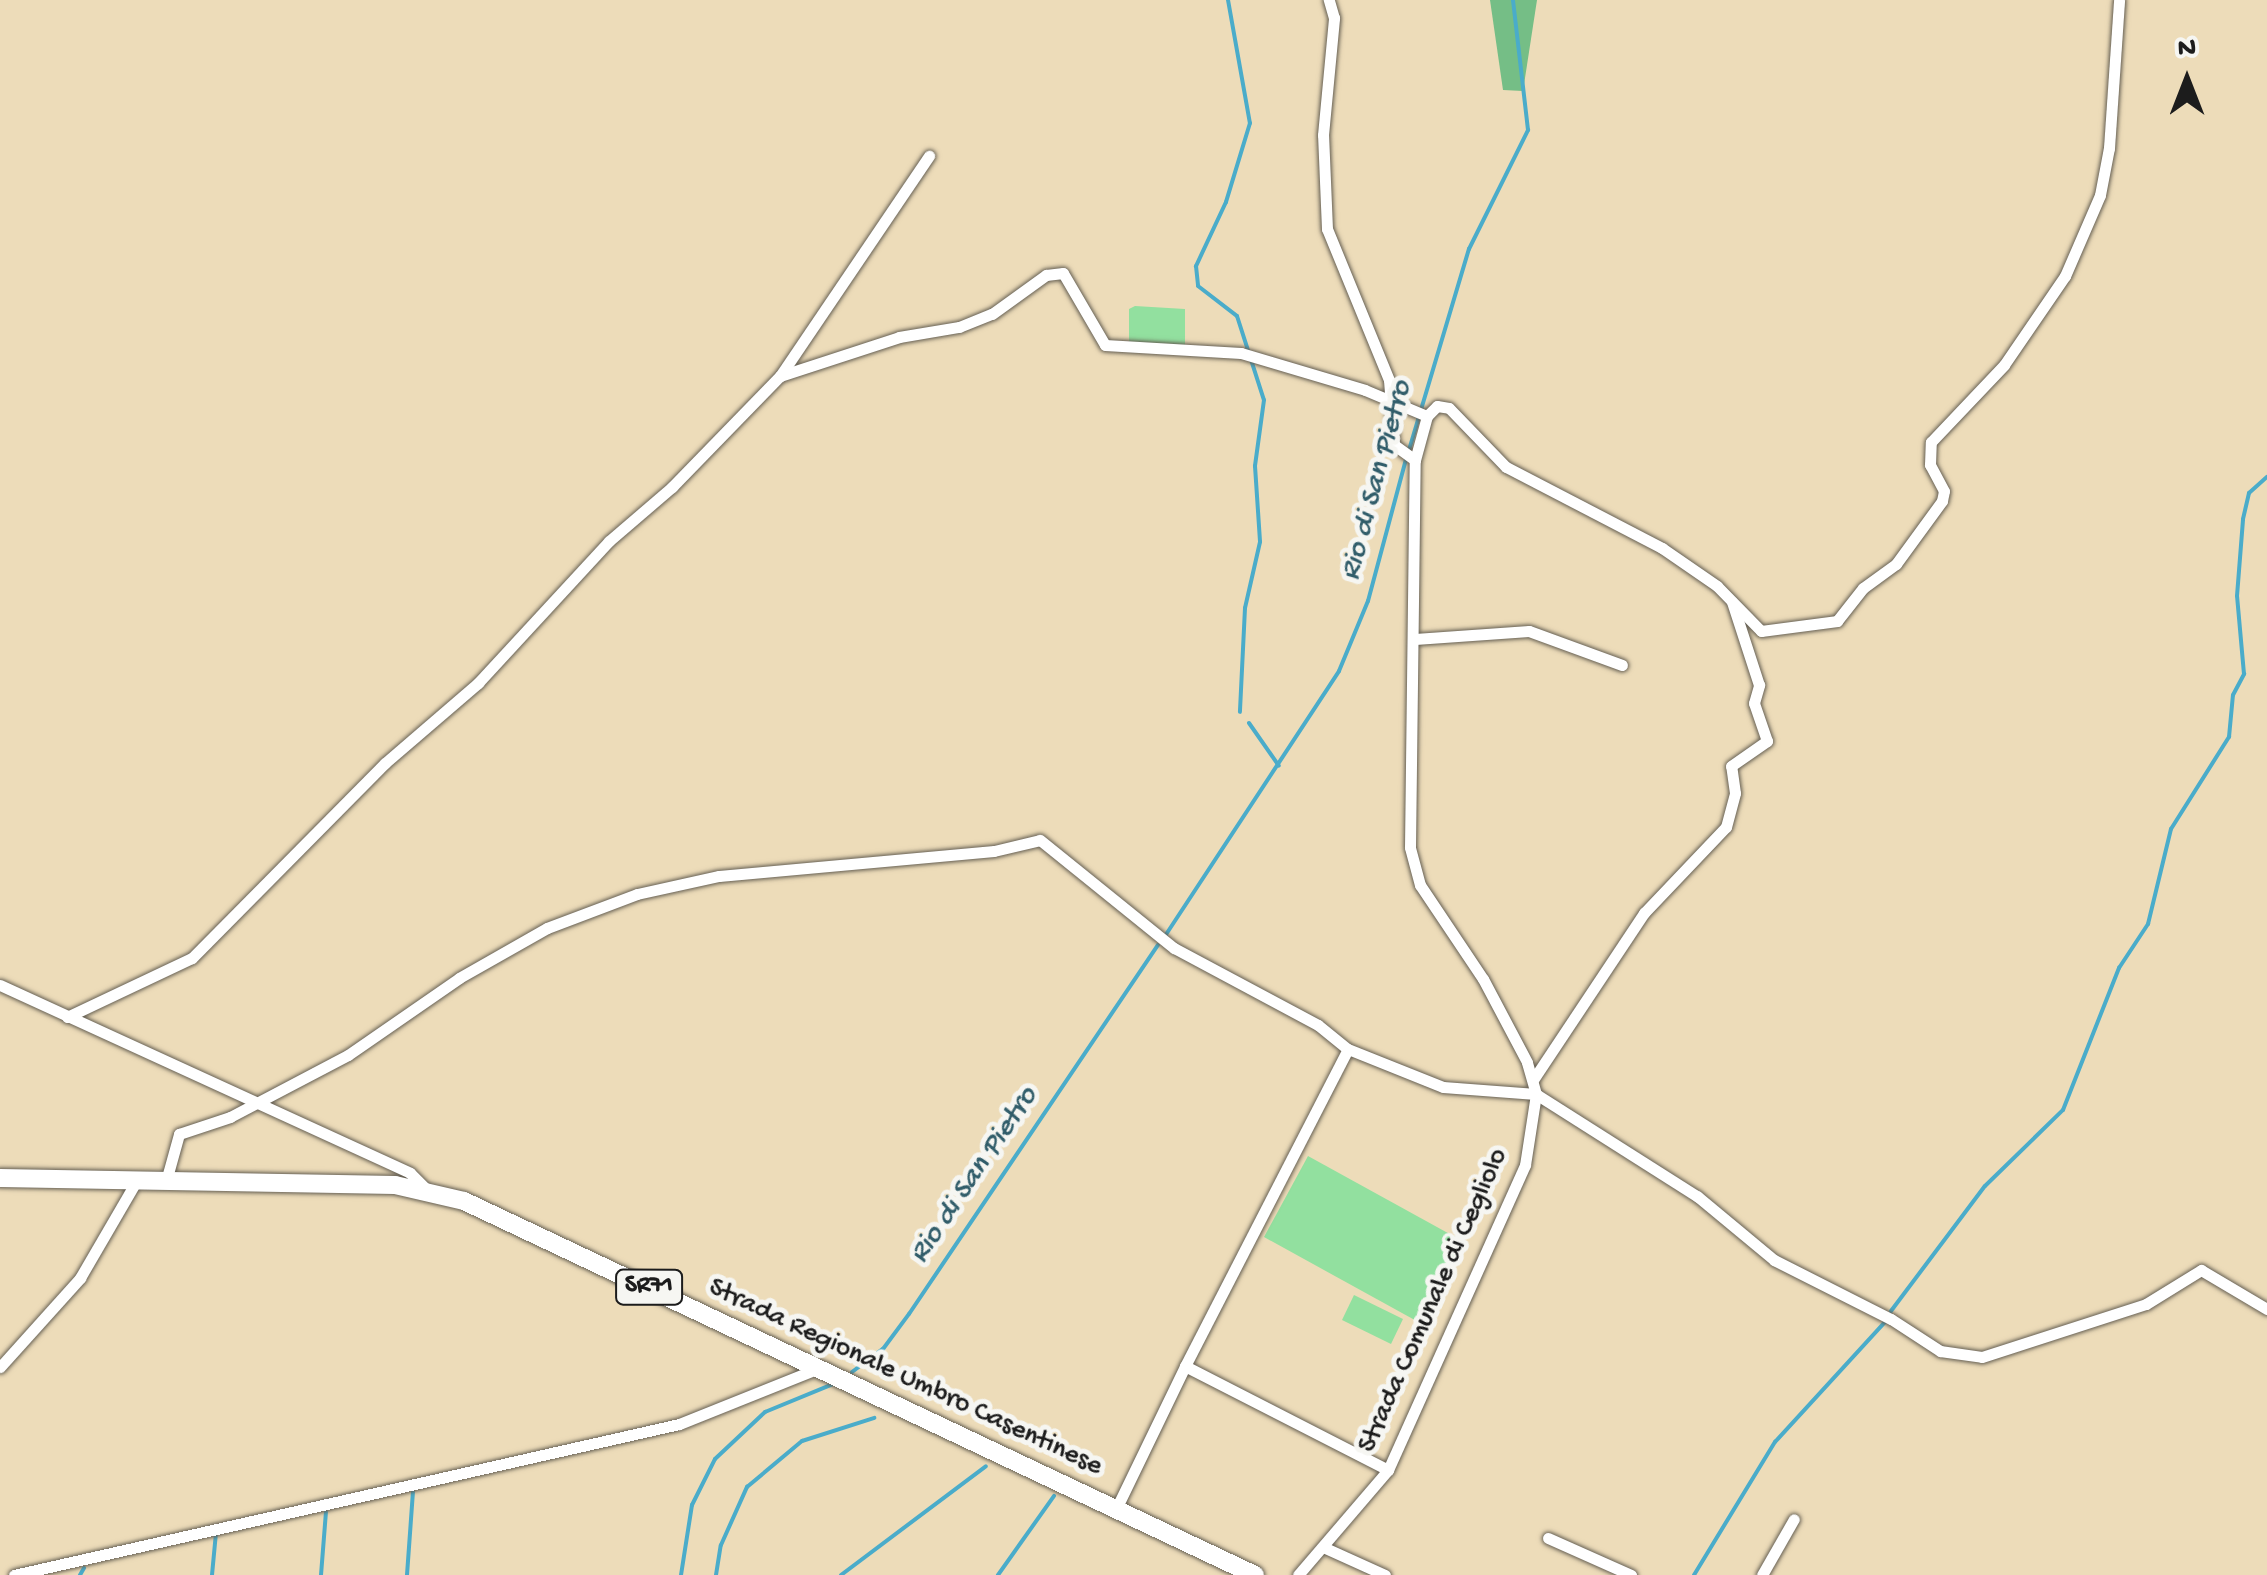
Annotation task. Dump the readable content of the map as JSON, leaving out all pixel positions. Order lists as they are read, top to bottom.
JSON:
{
  "streets": {
    "main road": ["SR71", "Strada Regionale Umbro Casentinese"],
    "street": ["Strada Comunale di Cegliolo"]
  },
  "water": ["Rio di San Pietro"],
  "north": "top"
}
